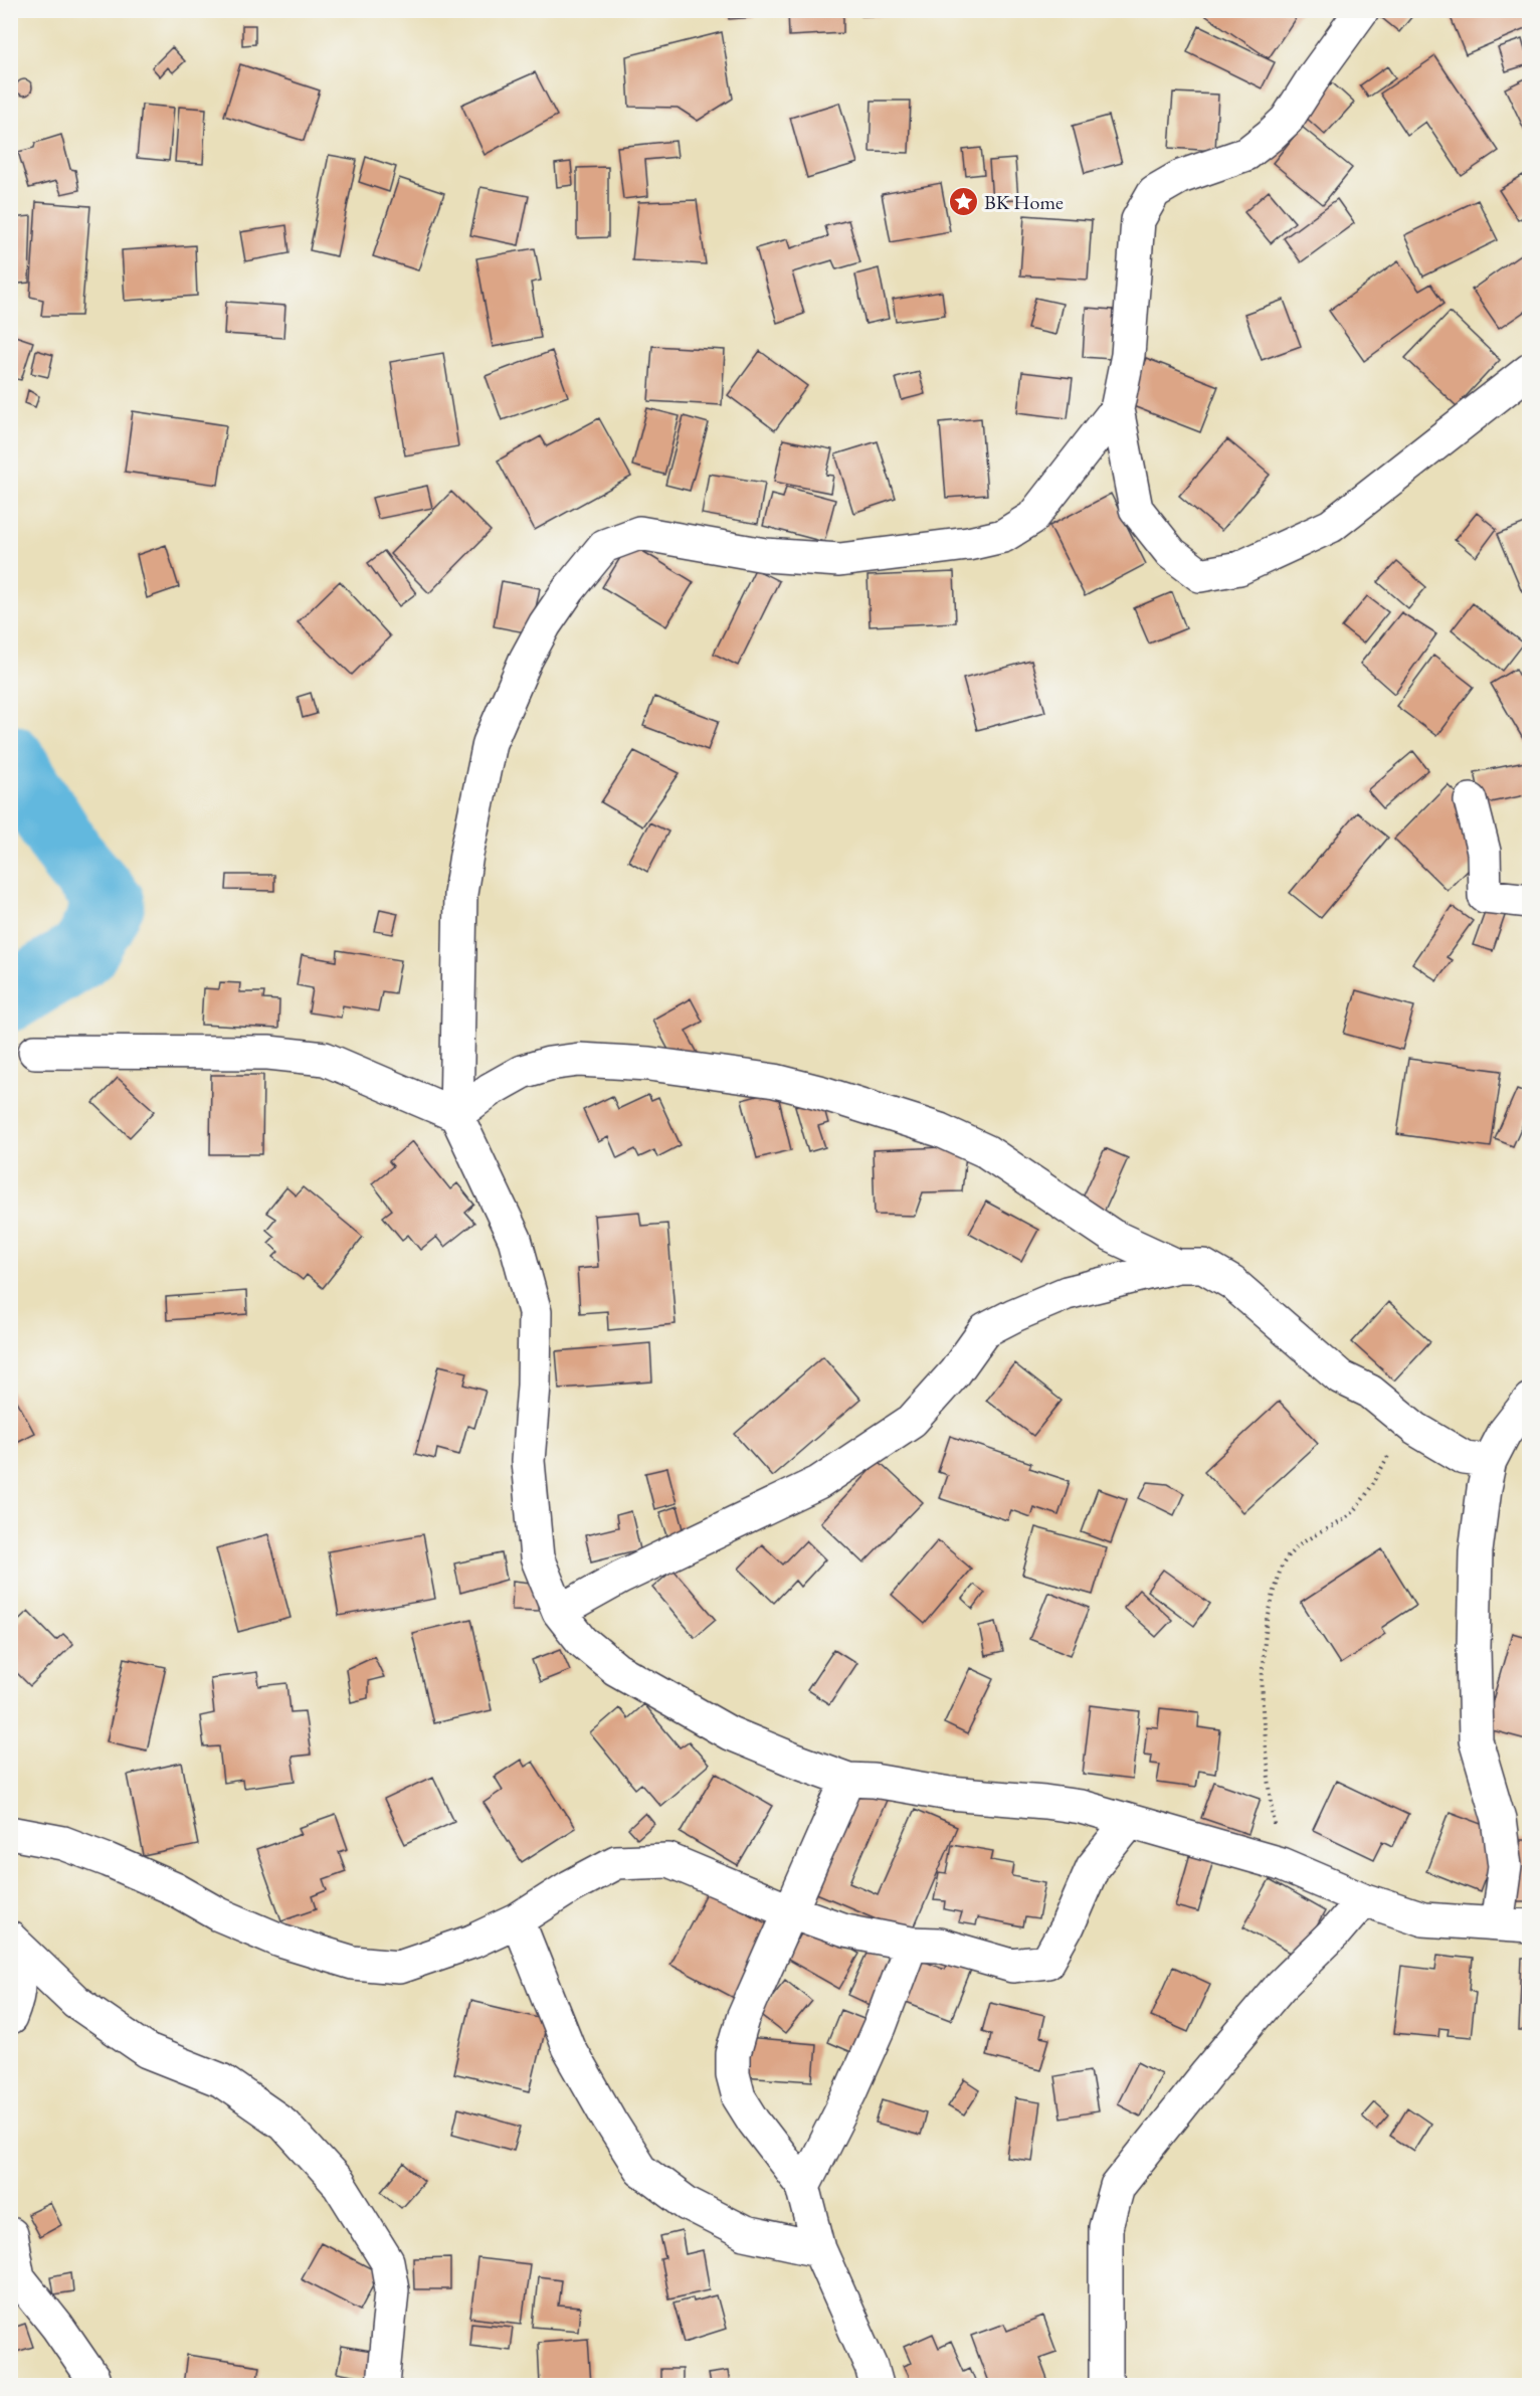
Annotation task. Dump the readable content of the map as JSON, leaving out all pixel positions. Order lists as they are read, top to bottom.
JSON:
{
  "places": {
    "place": ["BK Home"]
  }
}
